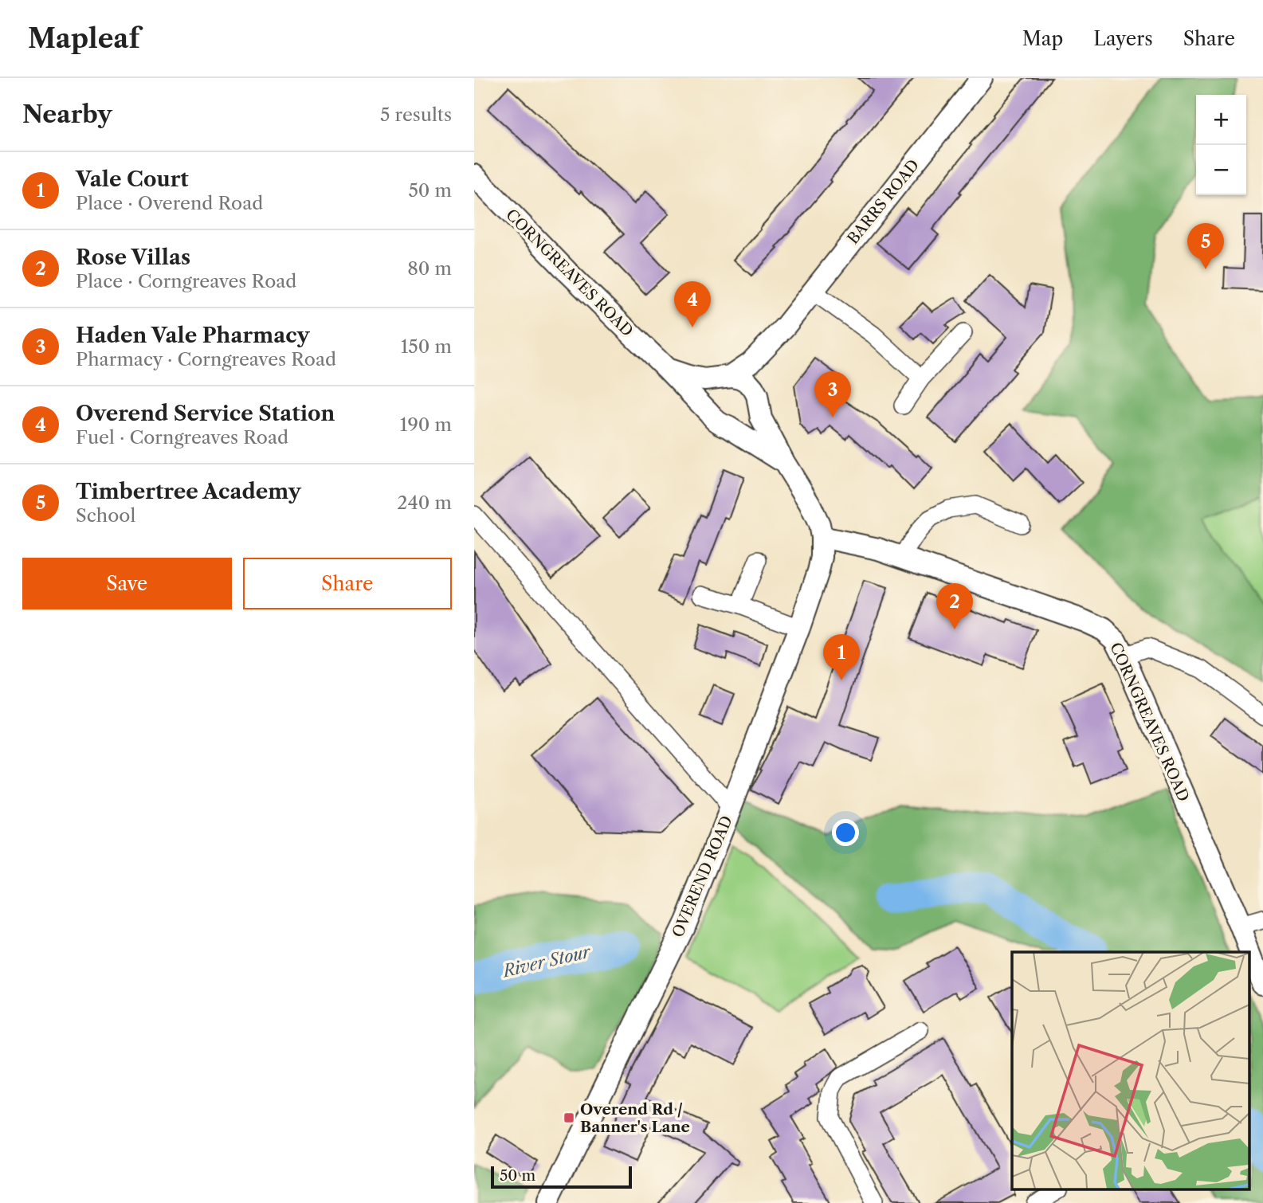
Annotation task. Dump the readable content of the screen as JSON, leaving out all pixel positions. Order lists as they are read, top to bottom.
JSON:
{
  "streets": {
    "street": ["BARRS ROAD", "CORNGREAVES ROAD", "OVEREND ROAD"]
  },
  "crossings": [
    ["BARRS ROAD", "CORNGREAVES ROAD"],
    ["CORNGREAVES ROAD", "OVEREND ROAD"]
  ],
  "water": ["River Stour"],
  "places": {
    "transit": ["Overend Rd / Banner's Lane"]
  },
  "scale_bar": "50 m",
  "page": {
    "header": "Mapleaf",
    "nav": ["Map", "Layers", "Share"],
    "heading": ["Nearby", "5 results"],
    "map_buttons": ["+", "−"],
    "list": [
      {
        "mark": "1",
        "name": "Vale Court",
        "note": "Place · Overend Road",
        "value": "50 m"
      },
      {
        "mark": "2",
        "name": "Rose Villas",
        "note": "Place · Corngreaves Road",
        "value": "80 m"
      },
      {
        "mark": "3",
        "name": "Haden Vale Pharmacy",
        "note": "Pharmacy · Corngreaves Road",
        "value": "150 m"
      },
      {
        "mark": "4",
        "name": "Overend Service Station",
        "note": "Fuel · Corngreaves Road",
        "value": "190 m"
      },
      {
        "mark": "5",
        "name": "Timbertree Academy",
        "note": "School",
        "value": "240 m"
      }
    ],
    "pins": [
      "5",
      "4",
      "3",
      "2",
      "1"
    ],
    "buttons": ["Save", "Share"],
    "scale": "50 m"
  }
}
